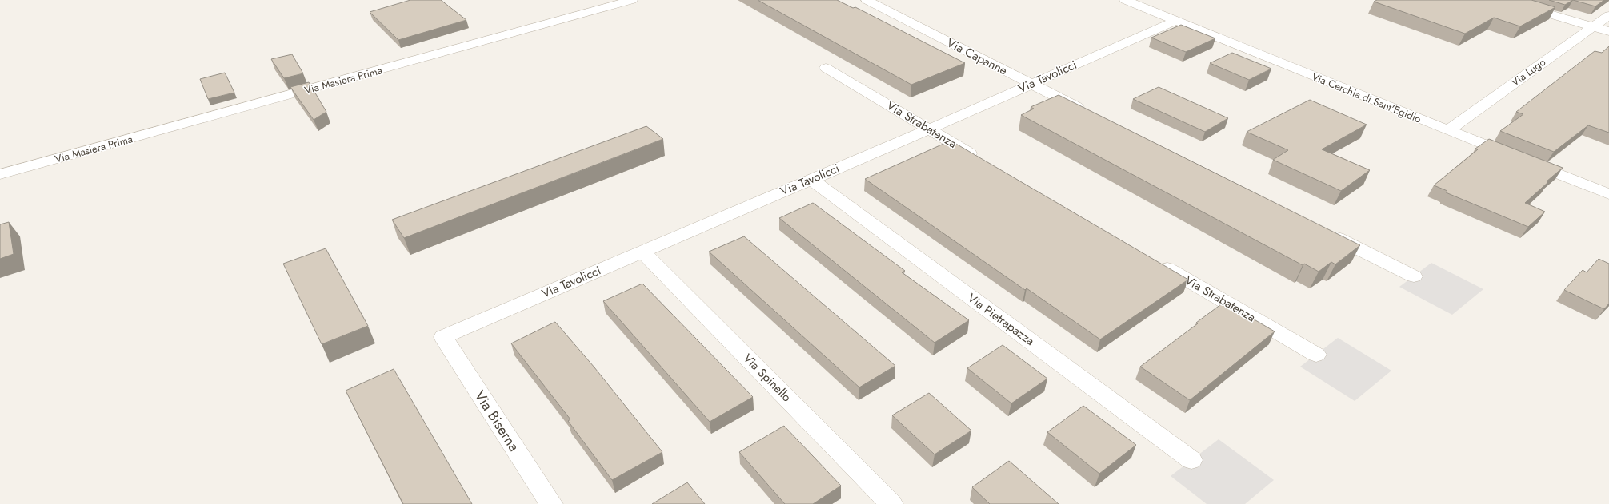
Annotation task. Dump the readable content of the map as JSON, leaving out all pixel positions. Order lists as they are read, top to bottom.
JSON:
{
  "streets": {
    "street": [
      "Via Capanne",
      "Via Lugo",
      "Via Tavolicci",
      "Via Masiera Prima",
      "Via Cerchia di Sant'Egidio",
      "Via Strabatenza",
      "Via Pietrapazza",
      "Via Spinello",
      "Via Biserna"
    ]
  },
  "crossings": [
    ["Via Capanne", "Via Tavolicci"],
    ["Via Lugo", "Via Cerchia di Sant'Egidio"],
    ["Via Tavolicci", "Via Cerchia di Sant'Egidio"],
    ["Via Tavolicci", "Via Strabatenza"],
    ["Via Tavolicci", "Via Pietrapazza"],
    ["Via Tavolicci", "Via Spinello"],
    ["Via Tavolicci", "Via Biserna"]
  ]
}
